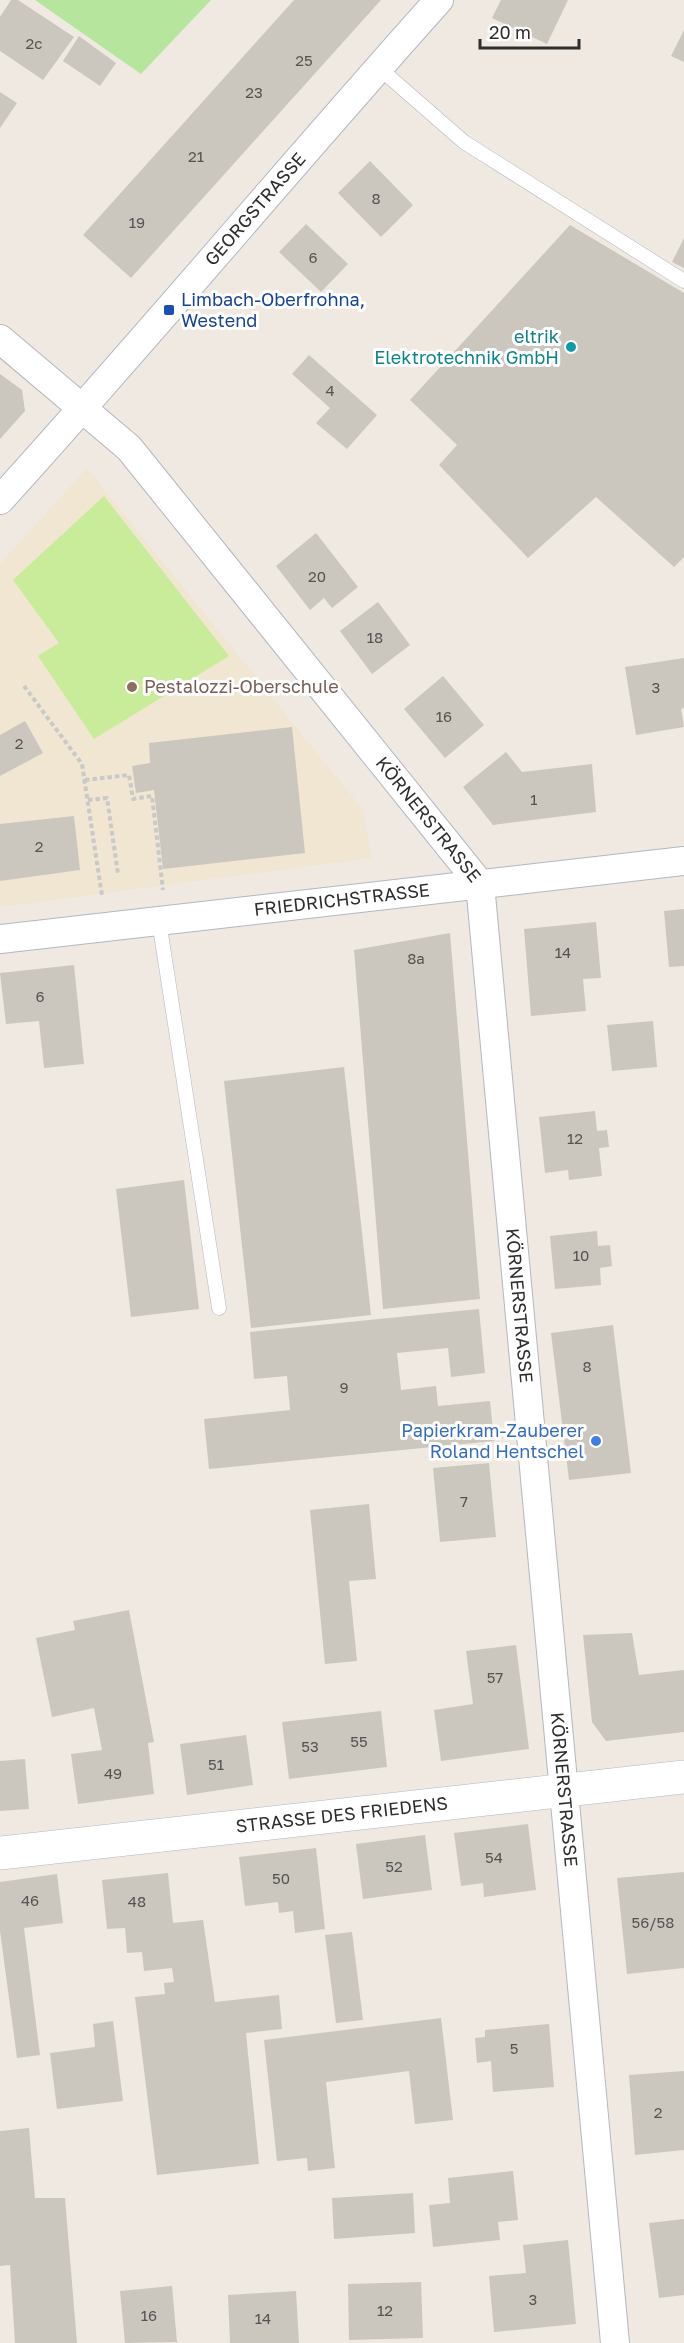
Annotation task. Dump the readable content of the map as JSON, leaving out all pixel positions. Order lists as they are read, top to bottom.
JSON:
{
  "streets": {
    "main road": ["STRASSE DES FRIEDENS"],
    "street": ["GEORGSTRASSE", "KÖRNERSTRASSE", "FRIEDRICHSTRASSE"]
  },
  "crossings": [
    ["GEORGSTRASSE", "KÖRNERSTRASSE"],
    ["KÖRNERSTRASSE", "FRIEDRICHSTRASSE"],
    ["KÖRNERSTRASSE", "STRASSE DES FRIEDENS"]
  ],
  "places": {
    "transit": ["Limbach-Oberfrohna, Westend"],
    "other": ["eltrik Elektrotechnik GmbH", "Pestalozzi-Oberschule", "Papierkram-Zauberer Roland Hentschel"]
  },
  "house_numbers": [
    "2c",
    "25",
    "23",
    "21",
    "8",
    "19",
    "6",
    "4",
    "20",
    "18",
    "3",
    "16",
    "2",
    "1",
    "2",
    "14",
    "8a",
    "6",
    "12",
    "10",
    "8",
    "9",
    "7",
    "57",
    "55",
    "53",
    "51",
    "49",
    "54",
    "52",
    "50",
    "46",
    "48",
    "56/58",
    "5",
    "2",
    "3",
    "12",
    "16",
    "14"
  ],
  "scale_bar": "20 m"
}
